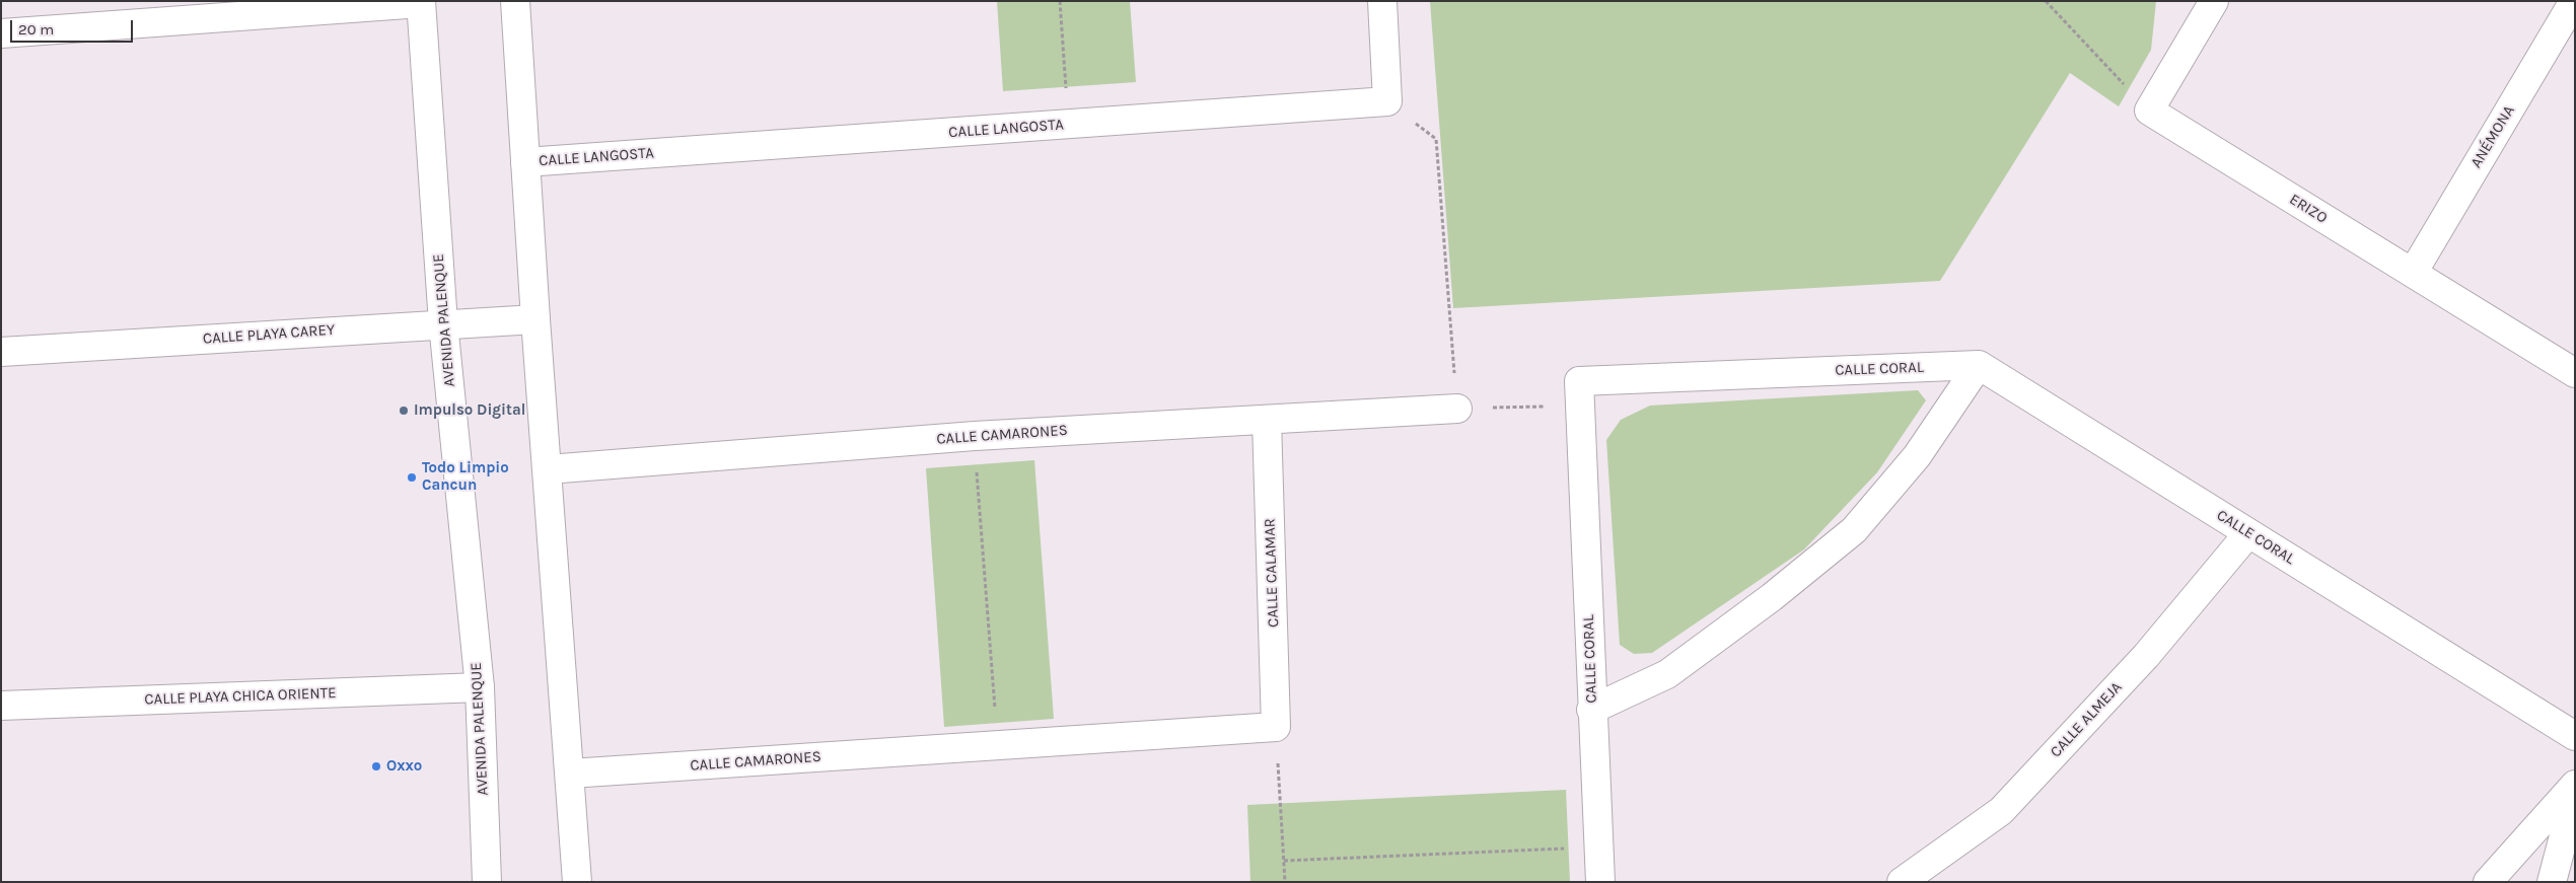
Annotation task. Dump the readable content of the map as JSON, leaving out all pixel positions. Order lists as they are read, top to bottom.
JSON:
{
  "streets": {
    "street": [
      "CALLE LANGOSTA",
      "ANÉMONA",
      "ERIZO",
      "AVENIDA PALENQUE",
      "CALLE PLAYA CAREY",
      "CALLE CORAL",
      "CALLE CAMARONES",
      "CALLE CALAMAR",
      "CALLE PLAYA CHICA ORIENTE",
      "CALLE ALMEJA"
    ]
  },
  "crossings": [
    ["ANÉMONA", "ERIZO"],
    ["AVENIDA PALENQUE", "CALLE PLAYA CAREY"],
    ["AVENIDA PALENQUE", "CALLE PLAYA CHICA ORIENTE"],
    ["CALLE CORAL", "CALLE ALMEJA"],
    ["CALLE CAMARONES", "CALLE CALAMAR"]
  ],
  "places": ["Impulso Digital", "Todo Limpio Cancun", "Oxxo"],
  "scale_bar": "20 m"
}
